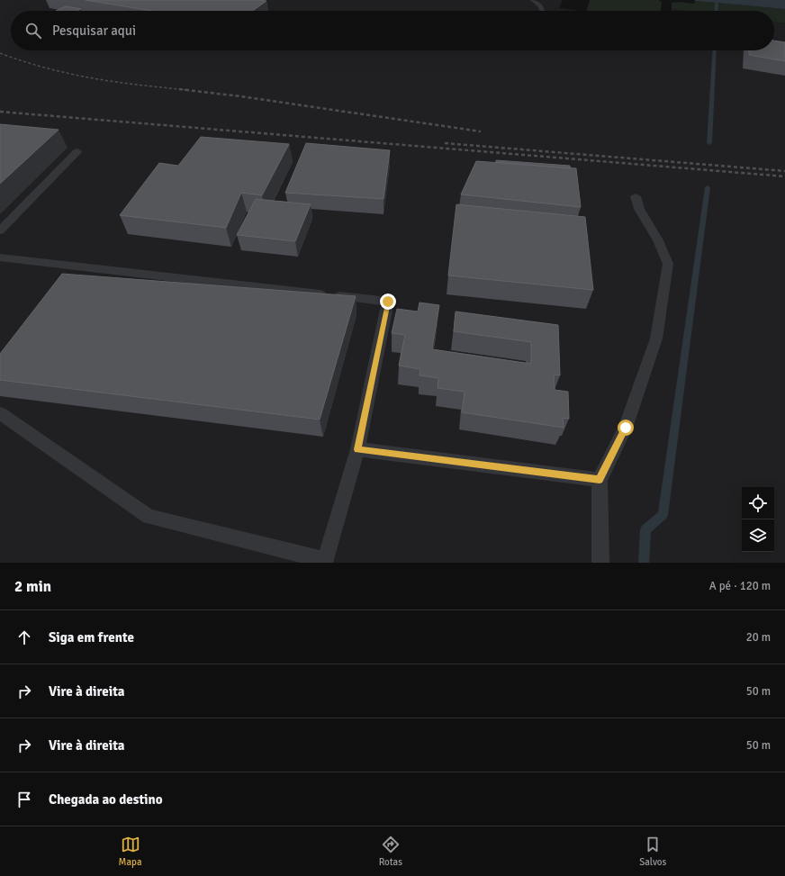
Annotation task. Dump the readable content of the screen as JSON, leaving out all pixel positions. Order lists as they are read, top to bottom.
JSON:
{
  "page": {
    "search": "Pesquisar aqui",
    "heading": ["2 min", "A pé · 120 m"],
    "list": [
      ["Siga em frente", "20 m"],
      ["Vire à direita", "50 m"],
      ["Vire à direita", "50 m"],
      "Chegada ao destino"
    ],
    "nav": ["Mapa", "Rotas", "Salvos"]
  }
}
